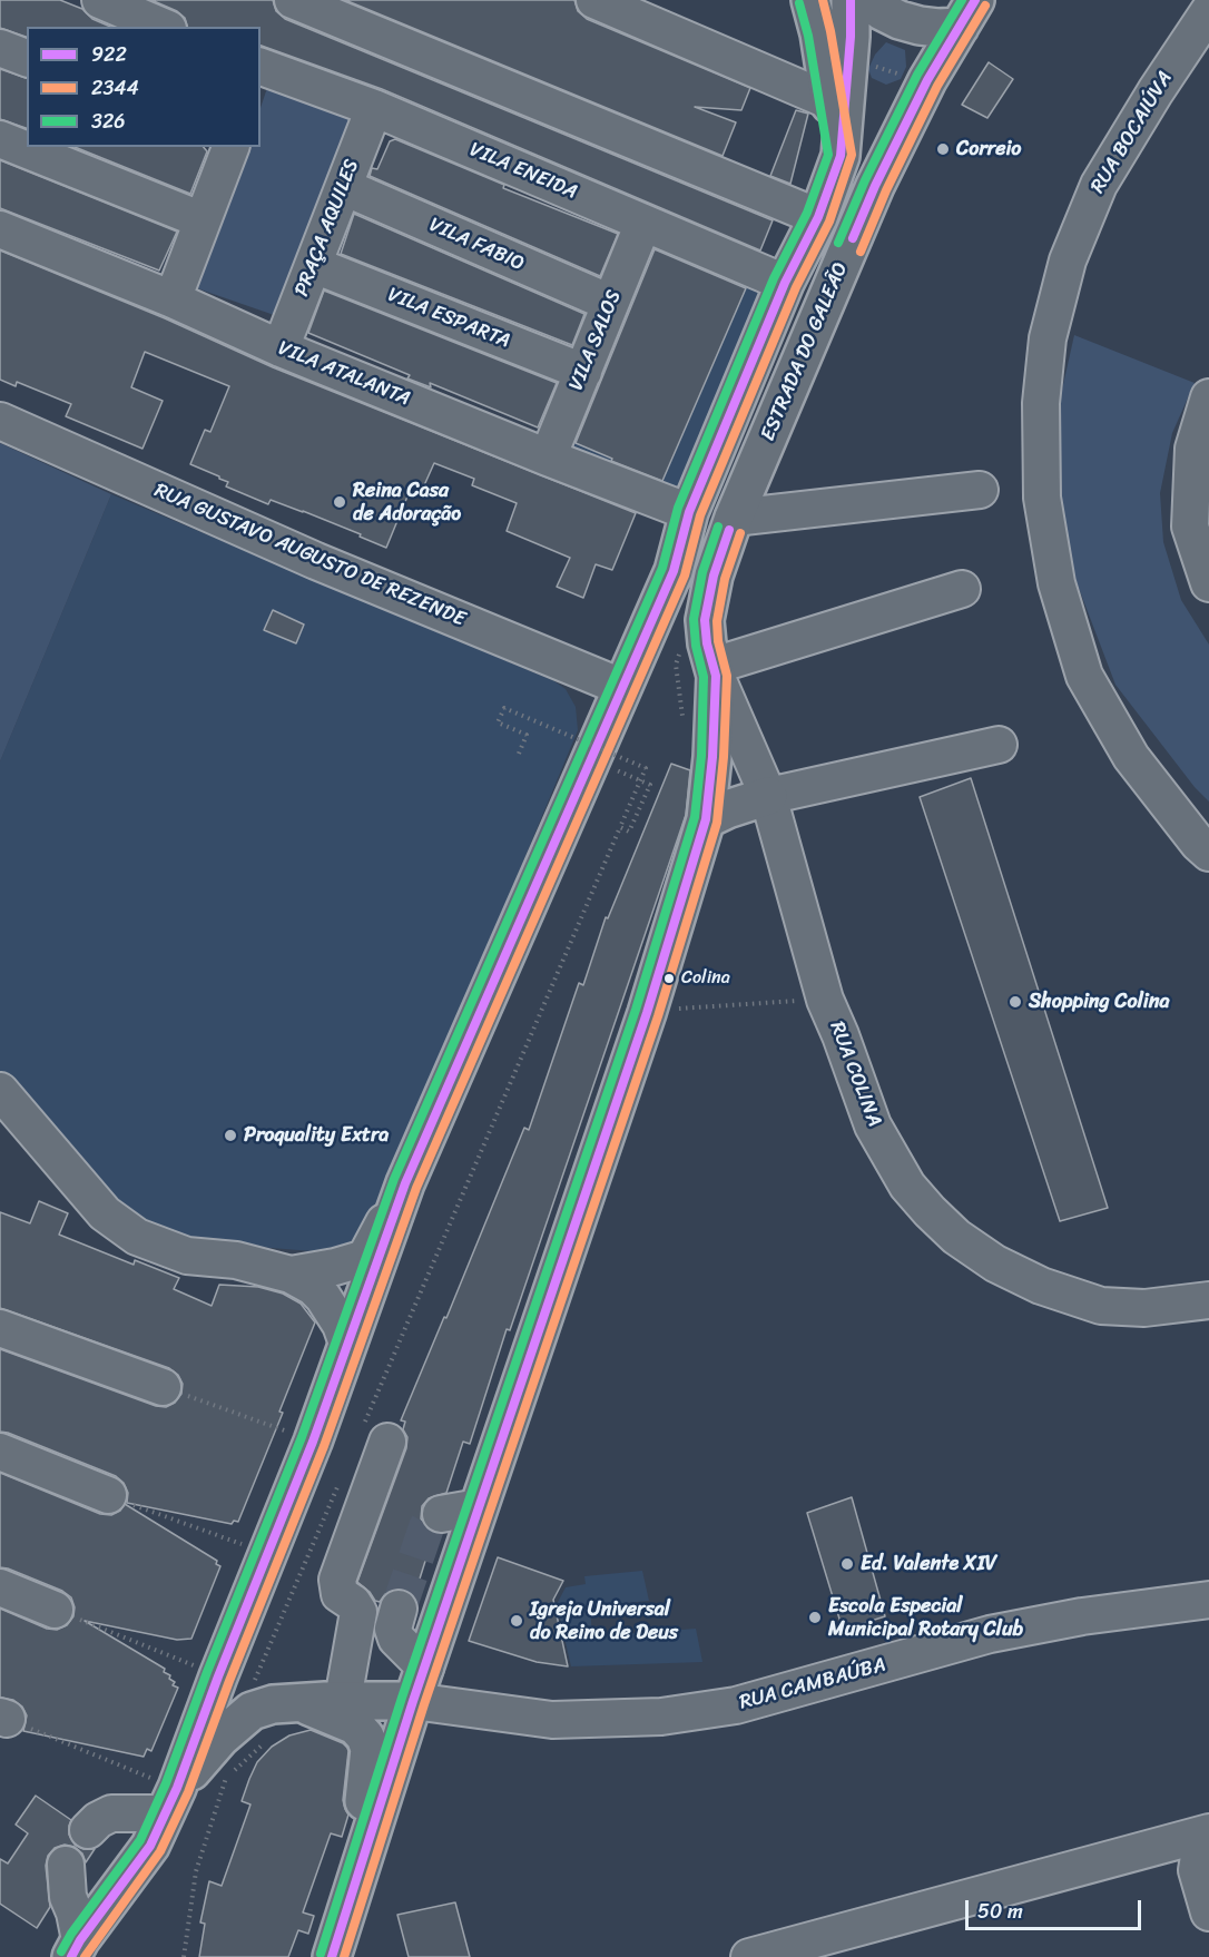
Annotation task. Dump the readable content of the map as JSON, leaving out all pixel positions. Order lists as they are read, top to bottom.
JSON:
{
  "streets": {
    "main road": ["ESTRADA DO GALEÃO"],
    "street": [
      "RUA BOCAIÚVA",
      "VILA ENEIDA",
      "PRAÇA AQUILES",
      "VILA FABIO",
      "VILA ESPARTA",
      "VILA SALOS",
      "VILA ATALANTA",
      "RUA GUSTAVO AUGUSTO DE REZENDE",
      "RUA COLINA",
      "RUA CAMBAÚBA"
    ]
  },
  "crossings": [
    ["VILA ENEIDA", "PRAÇA AQUILES"],
    ["VILA ENEIDA", "VILA SALOS"],
    ["PRAÇA AQUILES", "VILA FABIO"],
    ["PRAÇA AQUILES", "VILA ESPARTA"],
    ["PRAÇA AQUILES", "VILA ATALANTA"],
    ["VILA FABIO", "VILA SALOS"],
    ["VILA ESPARTA", "VILA SALOS"],
    ["VILA SALOS", "VILA ATALANTA"],
    ["ESTRADA DO GALEÃO", "RUA COLINA"],
    ["ESTRADA DO GALEÃO", "RUA CAMBAÚBA"]
  ],
  "places": [
    "Correio",
    "Reina Casa de Adoração",
    "Colina",
    "Shopping Colina",
    "Proquality Extra",
    "Ed. Valente XIV",
    "Escola Especial Municipal Rotary Club",
    "Igreja Universal do Reino de Deus"
  ],
  "lines": ["transit line 922", "transit line 2344", "transit line 326"],
  "legend": ["922", "2344", "326"],
  "scale_bar": "50 m"
}
